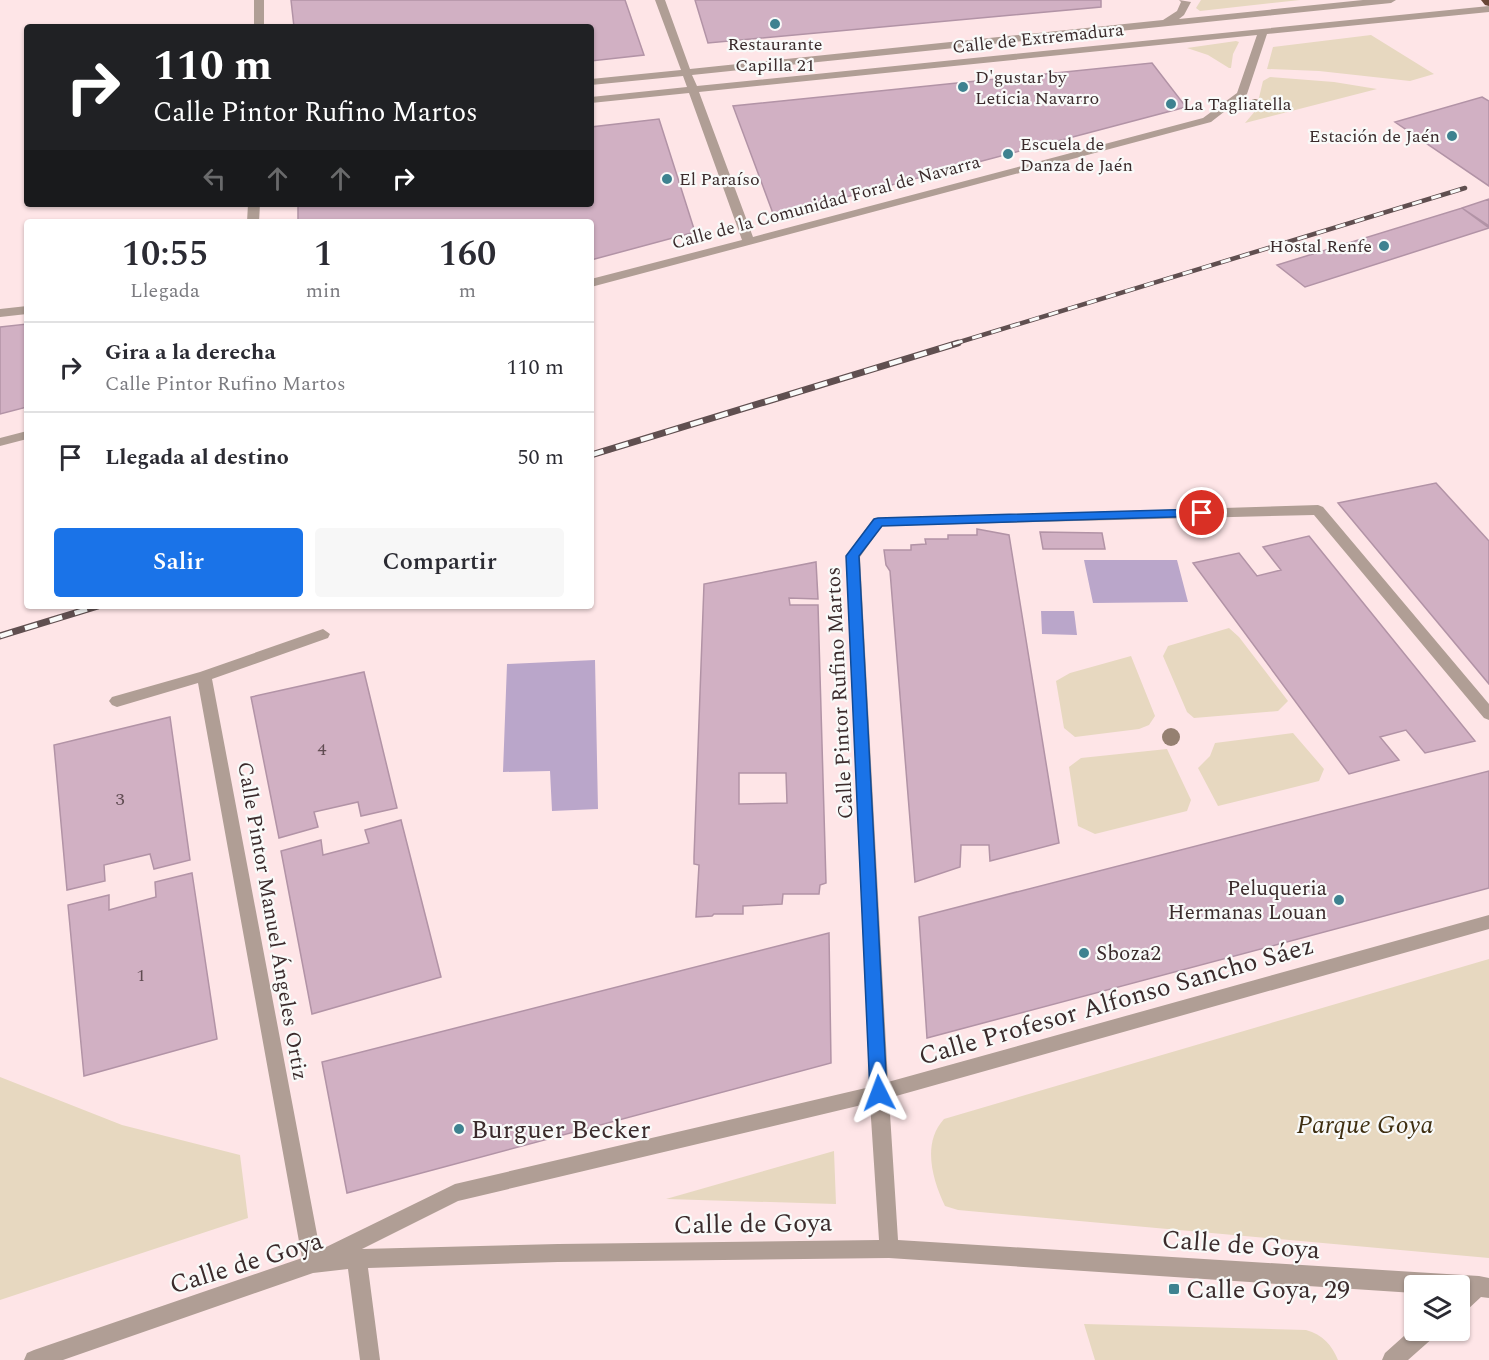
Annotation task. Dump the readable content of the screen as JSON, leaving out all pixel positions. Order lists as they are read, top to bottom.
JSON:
{
  "streets": {
    "street": [
      "Calle de Extremadura",
      "Calle de la Comunidad Foral de Navarra",
      "Calle Pintor Rufino Martos",
      "Calle Pintor Manuel Ángeles Ortiz",
      "Calle Profesor Alfonso Sancho Sáez",
      "Calle de Goya"
    ]
  },
  "crossings": [
    ["Calle de Extremadura", "Calle de la Comunidad Foral de Navarra"],
    ["Calle Pintor Rufino Martos", "Calle Profesor Alfonso Sancho Sáez"],
    ["Calle Pintor Manuel Ángeles Ortiz", "Calle Profesor Alfonso Sancho Sáez"],
    ["Calle Pintor Manuel Ángeles Ortiz", "Calle de Goya"],
    ["Calle Profesor Alfonso Sancho Sáez", "Calle de Goya"]
  ],
  "parks": ["Parque Goya"],
  "places": {
    "other": [
      "Restaurante Capilla 21",
      "D'gustar by Leticia Navarro",
      "La Tagliatella",
      "Estación de Jaén",
      "Escuela de Danza de Jaén",
      "El Paraíso",
      "Hostal Renfe",
      "Peluqueria Hermanas Louan",
      "Sboza2",
      "Burguer Becker"
    ],
    "transit": ["Calle Goya, 29"]
  },
  "house_numbers": ["4", "3", "1"],
  "page": {
    "turn": ["110 m", "Calle Pintor Rufino Martos"],
    "eta": [
      "10:55",
      "Llegada",
      "1",
      "min",
      "160",
      "m"
    ],
    "list": [
      {
        "name": "Gira a la derecha",
        "note": "Calle Pintor Rufino Martos",
        "value": "110 m"
      },
      {
        "name": "Llegada al destino",
        "value": "50 m"
      }
    ],
    "buttons": ["Salir", "Compartir"]
  }
}
